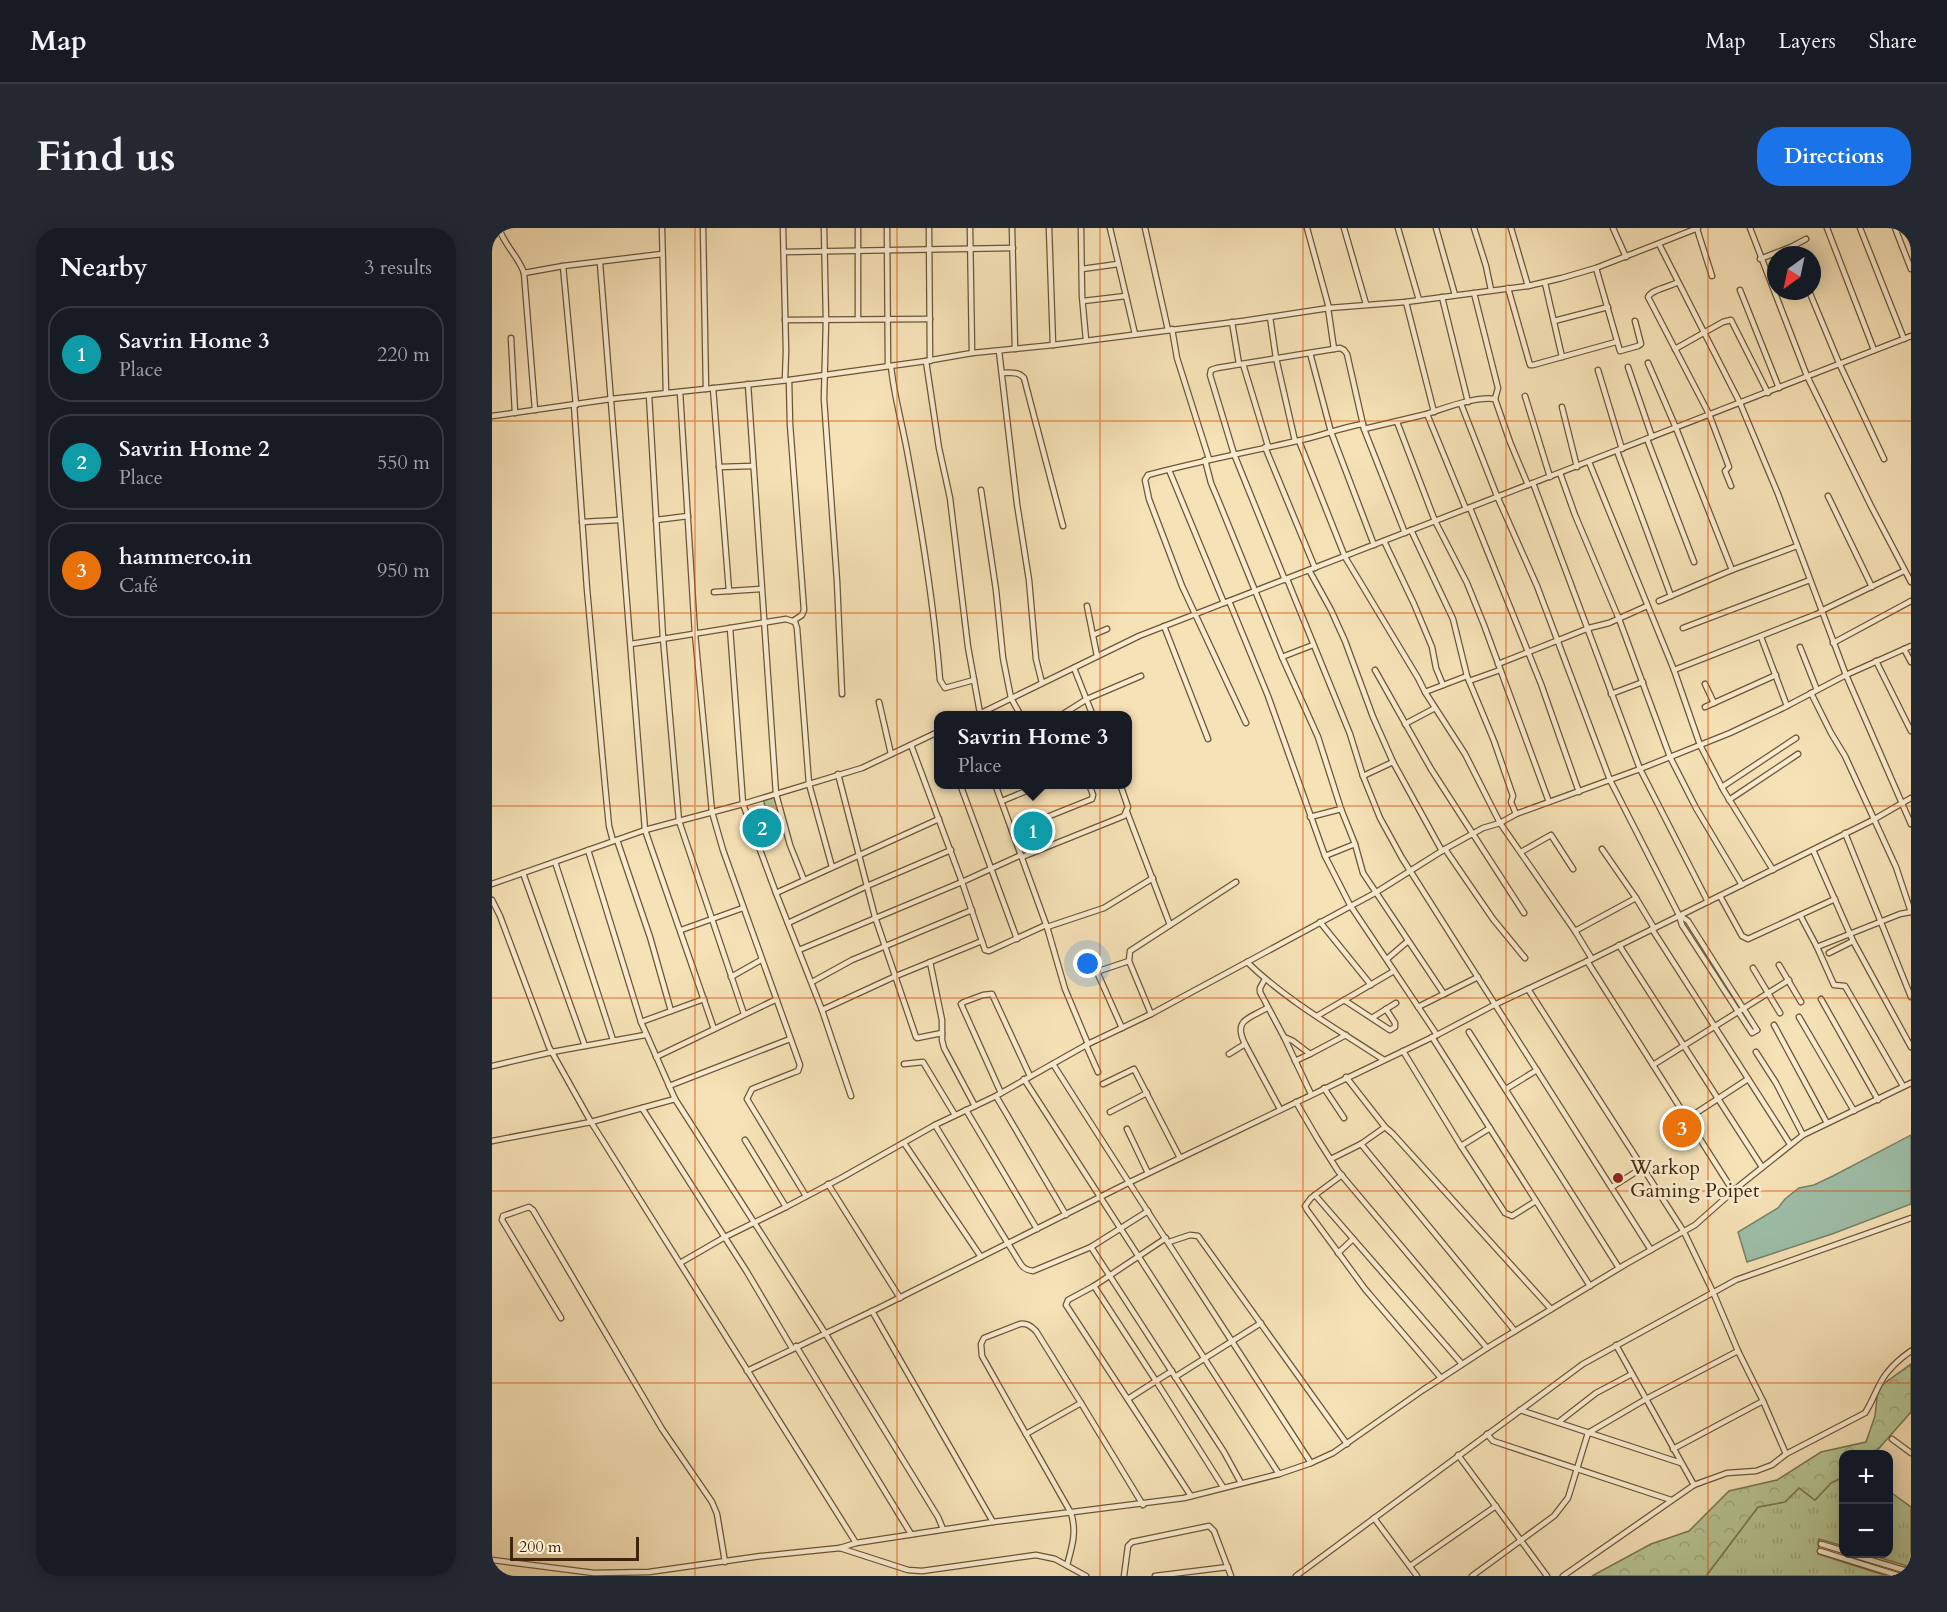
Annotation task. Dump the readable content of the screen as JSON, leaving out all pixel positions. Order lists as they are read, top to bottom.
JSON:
{
  "places": ["Warkop Gaming Poipet"],
  "scale_bar": "200 m",
  "north": "bottom left",
  "page": {
    "header": "Map",
    "nav": ["Map", "Layers", "Share"],
    "buttons": "Directions",
    "title": "Find us",
    "heading": ["Nearby", "3 results"],
    "list": [
      {
        "mark": "1",
        "name": "Savrin Home 3",
        "note": "Place",
        "value": "220 m"
      },
      {
        "mark": "2",
        "name": "Savrin Home 2",
        "note": "Place",
        "value": "550 m"
      },
      {
        "mark": "3",
        "name": "hammerco.in",
        "note": "Café",
        "value": "950 m"
      }
    ],
    "popup": ["Savrin Home 3", "Place"],
    "pins": ["2", "1", "3"],
    "map_buttons": ["+", "−"],
    "scale": "200 m"
  }
}
